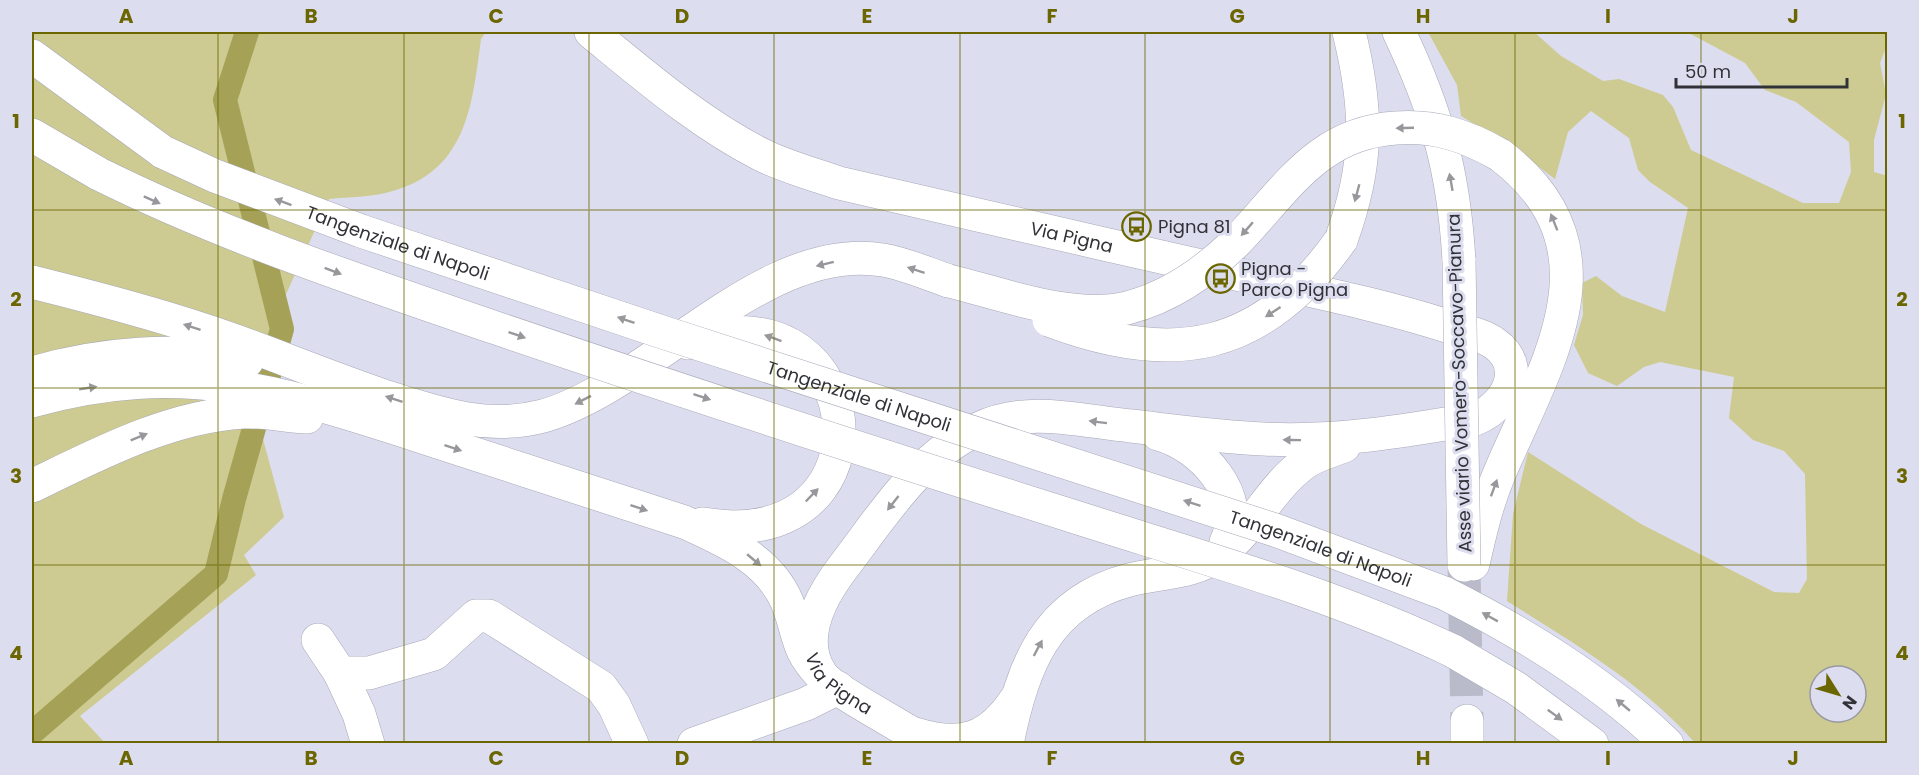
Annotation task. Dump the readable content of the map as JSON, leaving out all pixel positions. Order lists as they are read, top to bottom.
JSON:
{
  "streets": {
    "main road": ["Via Pigna", "Tangenziale di Napoli", "Asse viario Vomero-Soccavo-Pianura"]
  },
  "places": {
    "bus stop": ["Pigna 81", "Pigna - Parco Pigna"]
  },
  "scale_bar": "50 m",
  "north": "bottom right",
  "grid": {
    "columns": [
      "A",
      "B",
      "C",
      "D",
      "E",
      "F",
      "G",
      "H",
      "I",
      "J"
    ],
    "rows": [
      "1",
      "2",
      "3",
      "4"
    ]
  }
}
